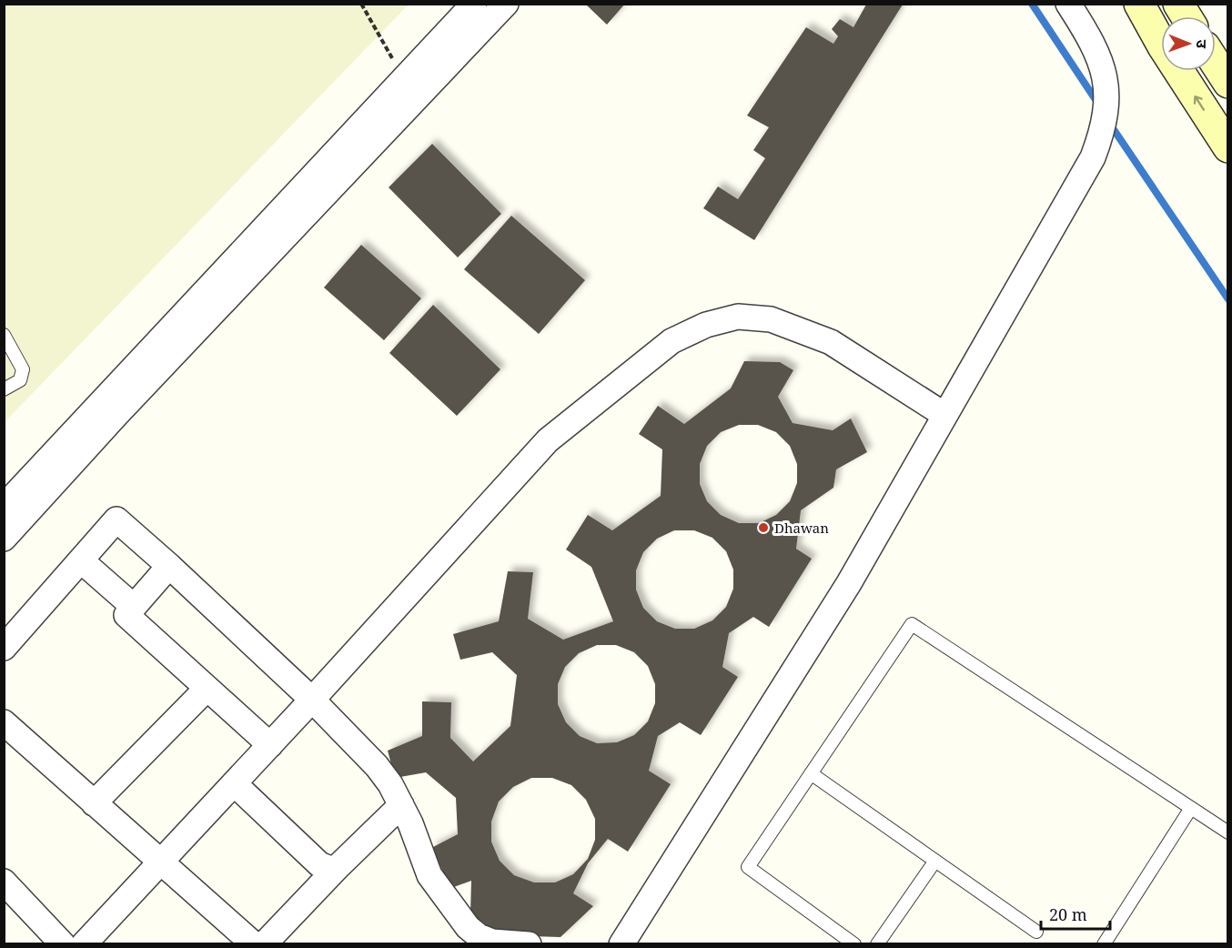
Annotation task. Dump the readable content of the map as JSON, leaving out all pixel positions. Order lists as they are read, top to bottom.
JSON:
{
  "places": ["Dhawan"],
  "scale_bar": "20 m",
  "north": "right"
}
